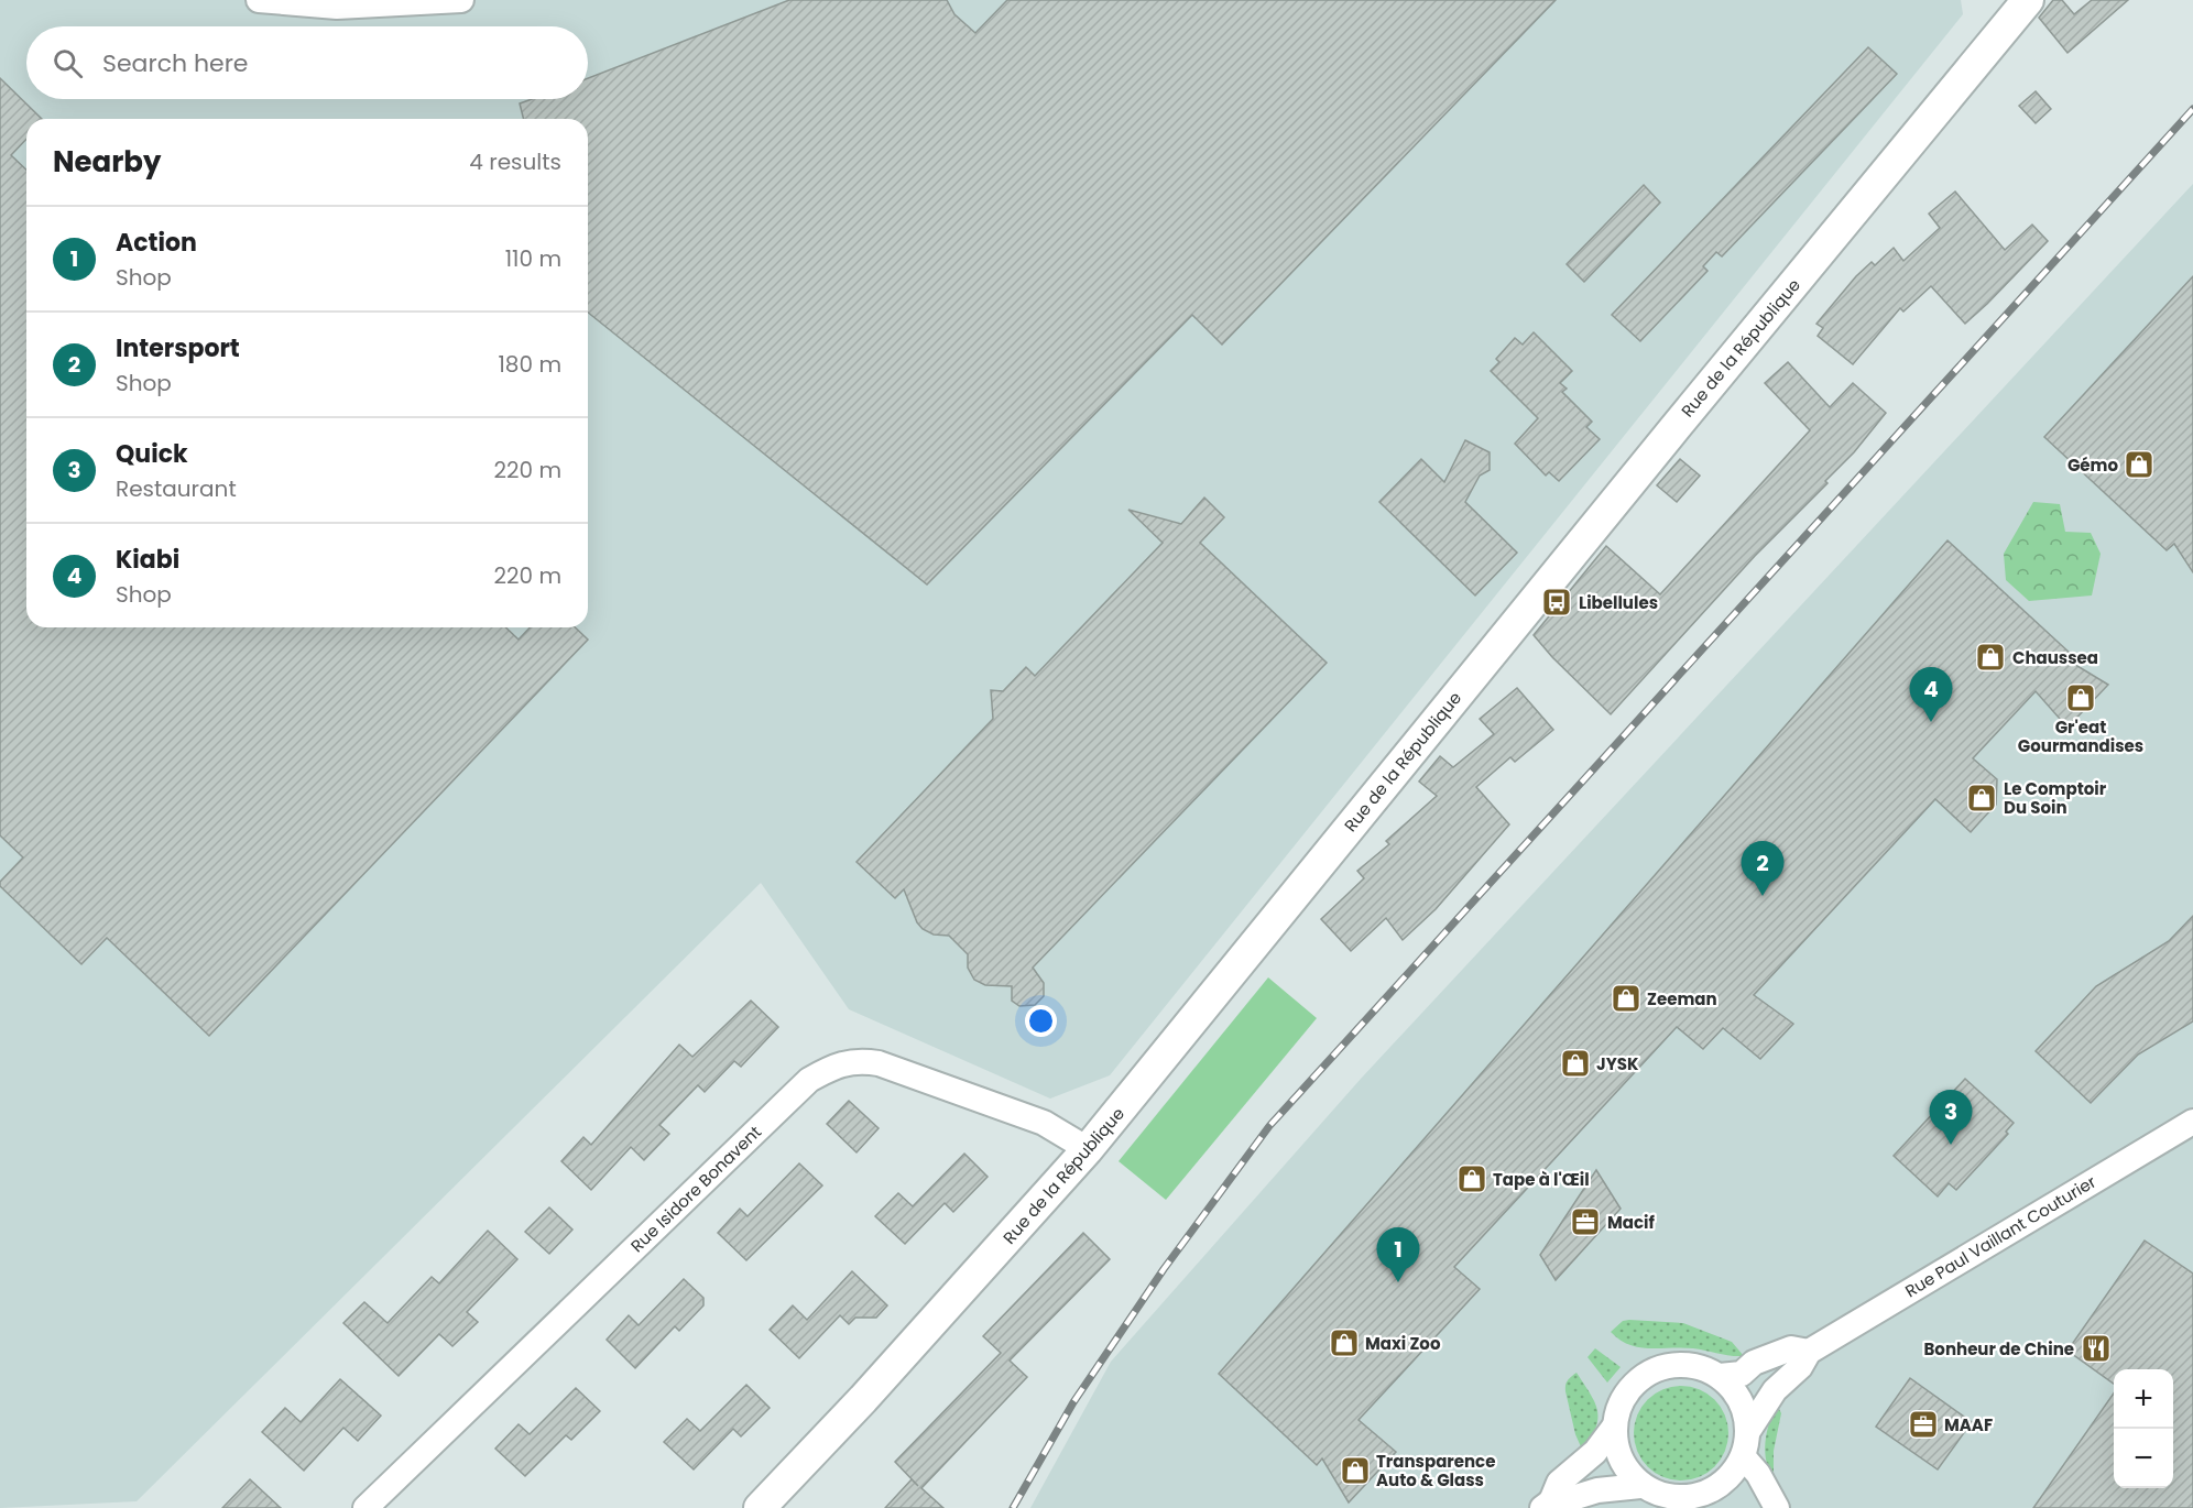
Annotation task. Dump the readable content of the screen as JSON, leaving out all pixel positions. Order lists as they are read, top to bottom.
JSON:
{
  "streets": {
    "street": ["Rue de la République", "Rue Isidore Bonavent", "Rue Paul Vaillant Couturier"]
  },
  "crossings": [
    ["Rue de la République", "Rue Isidore Bonavent"]
  ],
  "places": {
    "shop": [
      "Gémo",
      "Chaussea",
      "Gr'eat Gourmandises",
      "Le Comptoir Du Soin",
      "Zeeman",
      "JYSK",
      "Tape à l'Œil",
      "Maxi Zoo",
      "Transparence Auto & Glass"
    ],
    "bus stop": ["Libellules"],
    "office": ["Macif", "MAAF"],
    "restaurant": ["Bonheur de Chine"]
  },
  "page": {
    "search": "Search here",
    "heading": ["Nearby", "4 results"],
    "list": [
      {
        "mark": "1",
        "name": "Action",
        "note": "Shop",
        "value": "110 m"
      },
      {
        "mark": "2",
        "name": "Intersport",
        "note": "Shop",
        "value": "180 m"
      },
      {
        "mark": "3",
        "name": "Quick",
        "note": "Restaurant",
        "value": "220 m"
      },
      {
        "mark": "4",
        "name": "Kiabi",
        "note": "Shop",
        "value": "220 m"
      }
    ],
    "pins": [
      "4",
      "2",
      "3",
      "1"
    ],
    "map_buttons": ["+", "−"]
  }
}
